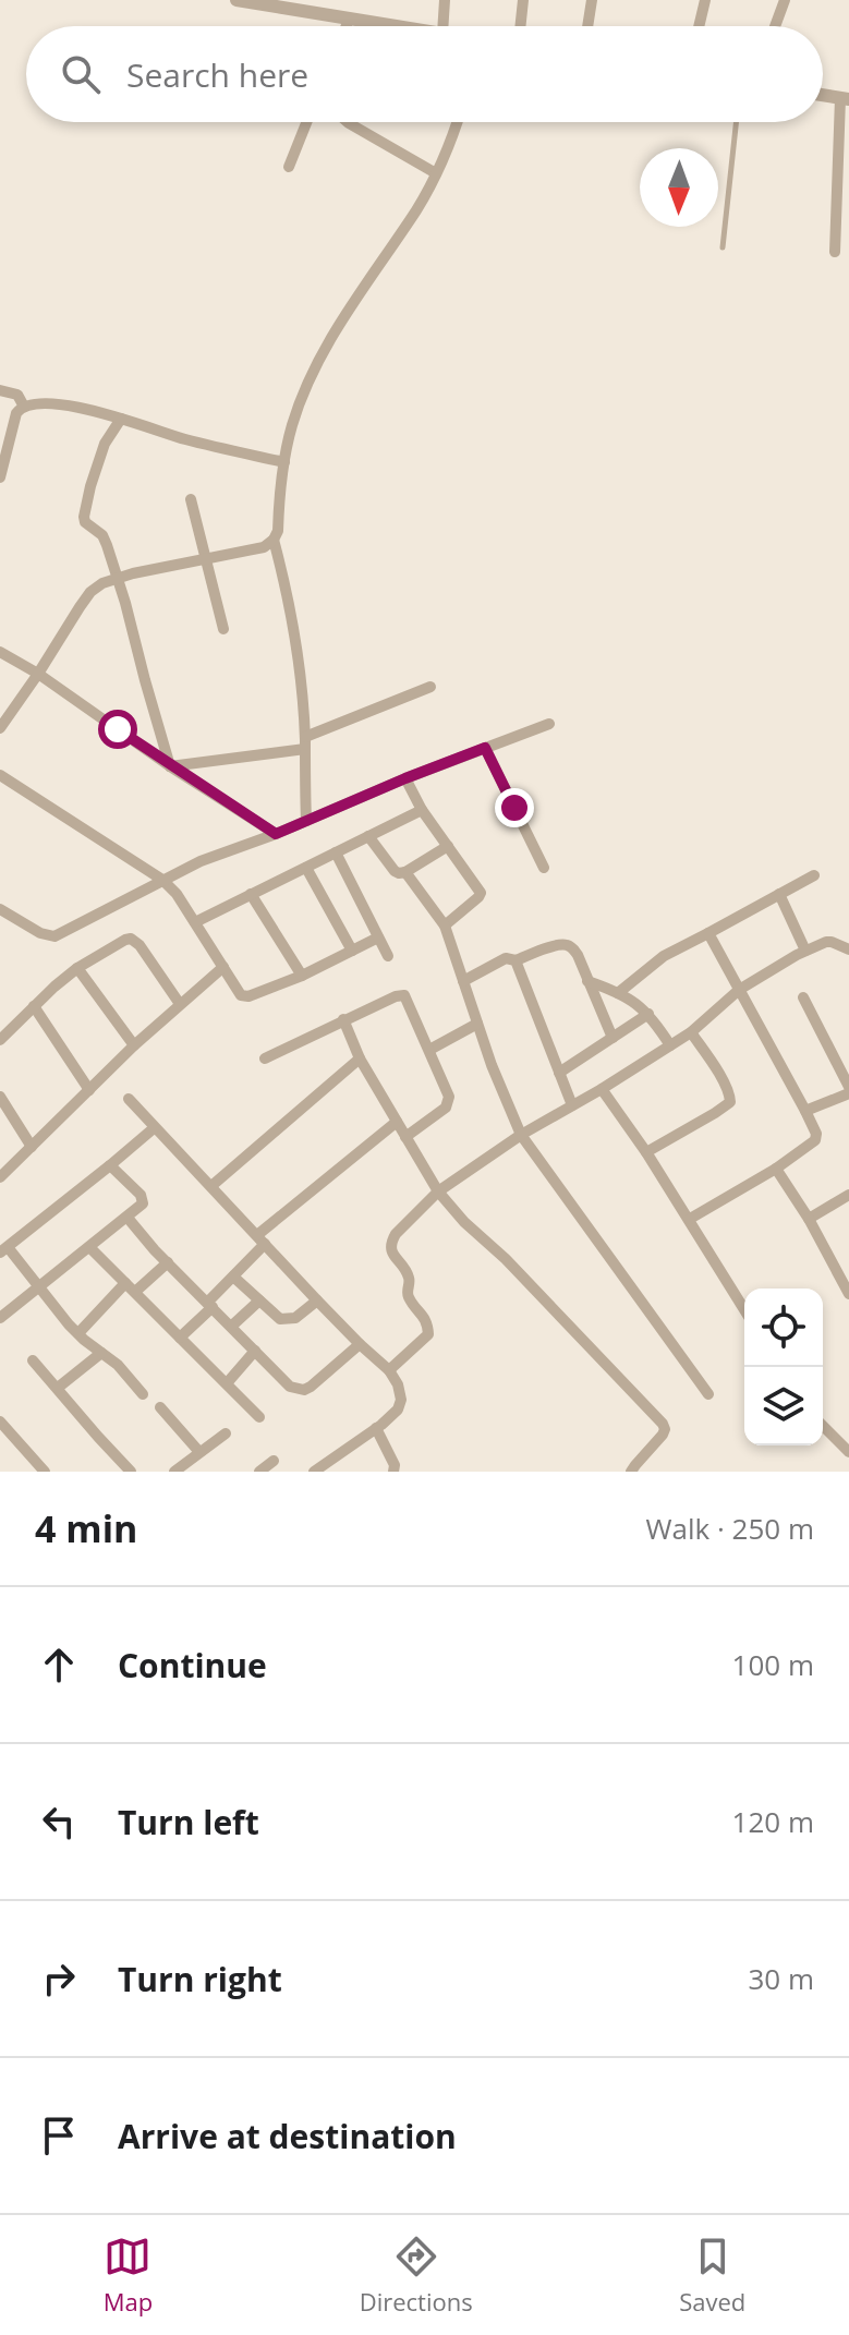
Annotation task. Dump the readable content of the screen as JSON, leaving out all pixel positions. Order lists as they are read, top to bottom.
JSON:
{
  "north": "bottom",
  "page": {
    "search": "Search here",
    "heading": ["4 min", "Walk · 250 m"],
    "list": [
      ["Continue", "100 m"],
      ["Turn left", "120 m"],
      ["Turn right", "30 m"],
      "Arrive at destination"
    ],
    "nav": ["Map", "Directions", "Saved"]
  }
}
